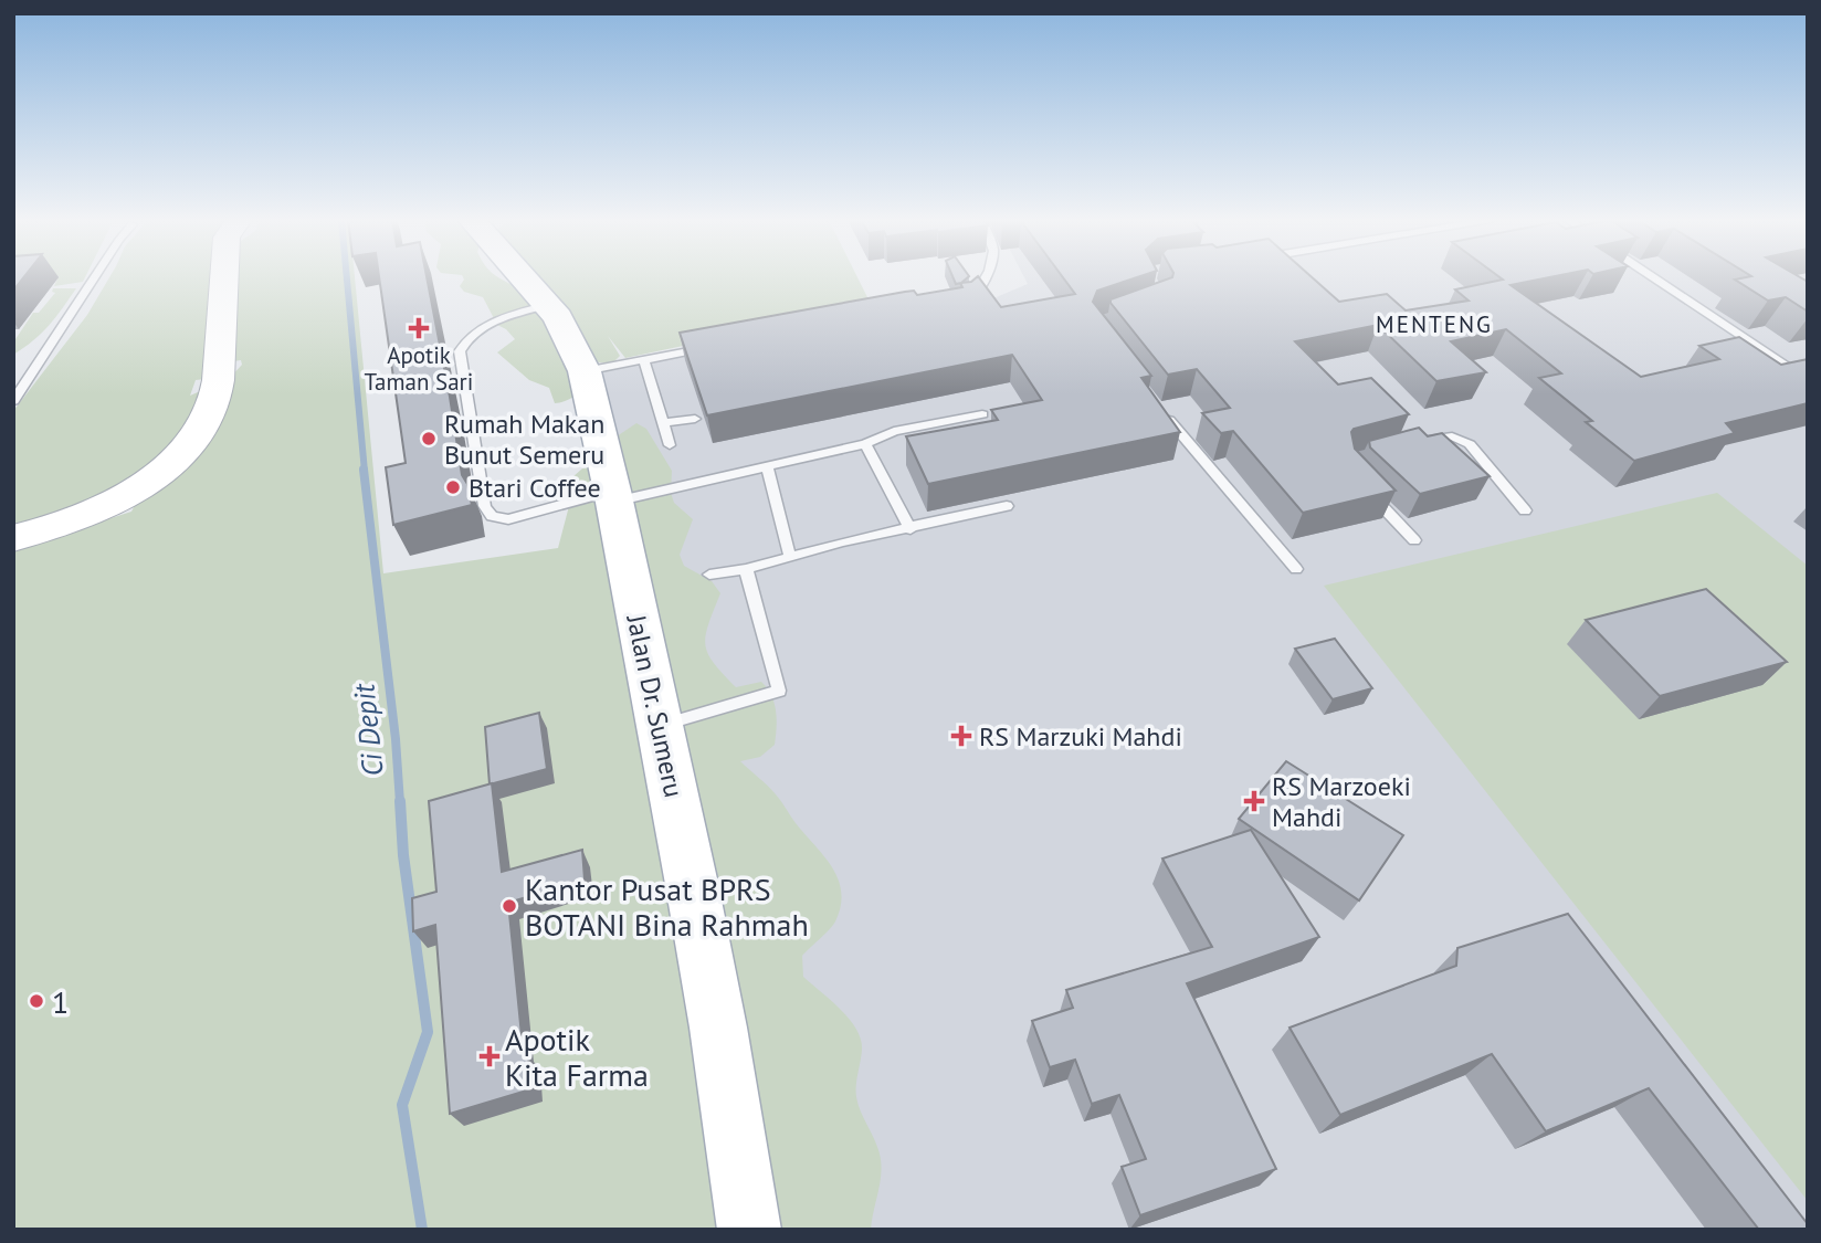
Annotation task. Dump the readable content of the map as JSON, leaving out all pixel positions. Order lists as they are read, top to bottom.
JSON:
{
  "streets": {
    "main road": ["Jalan Dr. Sumeru"]
  },
  "districts": ["MENTENG"],
  "water": ["Ci Depit"],
  "places": {
    "health": [
      "Apotik Taman Sari",
      "RS Marzuki Mahdi",
      "RS Marzoeki Mahdi",
      "Apotik Kita Farma"
    ],
    "other": [
      "Rumah Makan Bunut Semeru",
      "Btari Coffee",
      "Kantor Pusat BPRS BOTANI Bina Rahmah",
      "1"
    ]
  }
}
